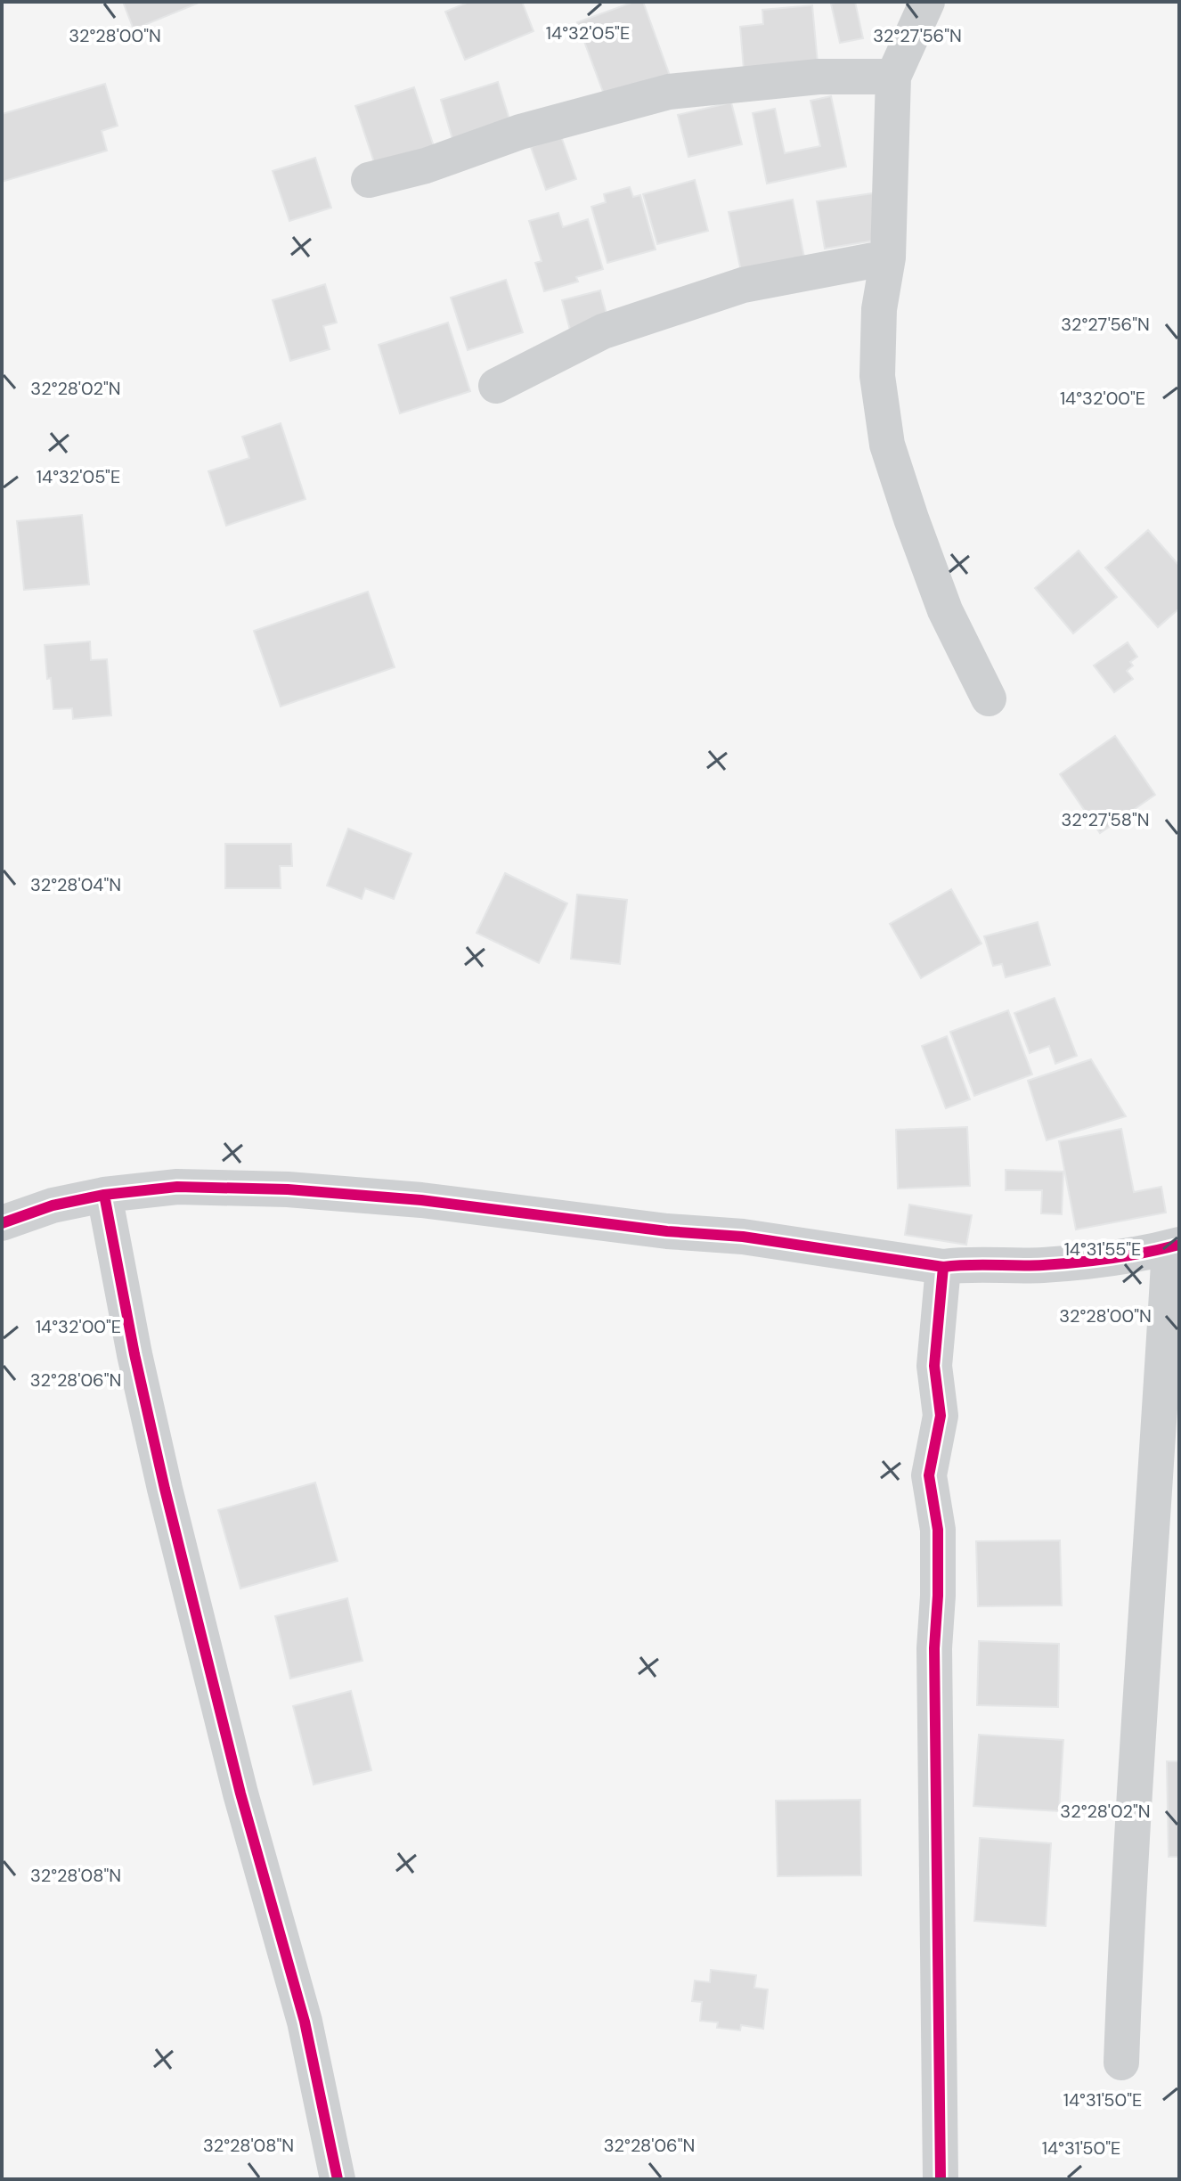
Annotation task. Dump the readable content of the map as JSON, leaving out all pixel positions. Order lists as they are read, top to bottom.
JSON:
{
  "coordinates": [
    "14°32'05\"E",
    "32°28'00\"N",
    "32°27'56\"N",
    "32°28'02\"N",
    "14°32'00\"E",
    "32°27'58\"N",
    "32°28'04\"N",
    "14°31'55\"E",
    "32°28'06\"N",
    "32°28'08\"N",
    "14°31'50\"E"
  ]
}
